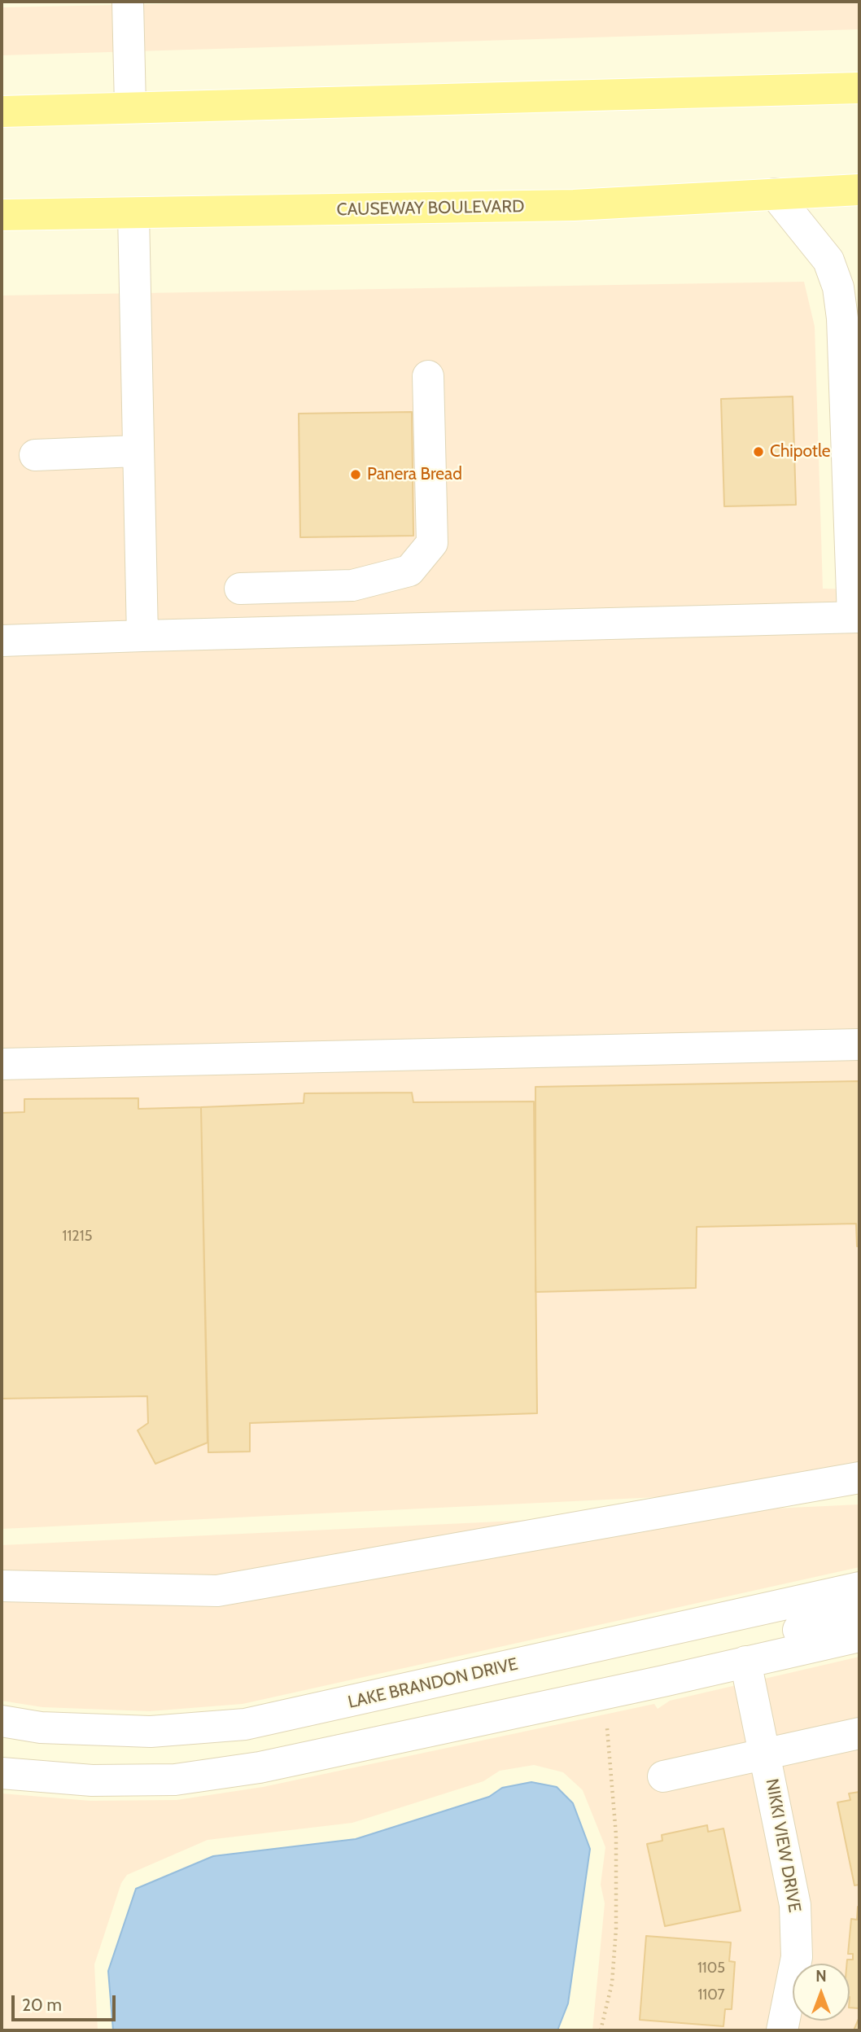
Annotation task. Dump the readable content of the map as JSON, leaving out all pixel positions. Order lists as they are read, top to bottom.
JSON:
{
  "streets": {
    "main road": ["CAUSEWAY BOULEVARD"],
    "street": ["LAKE BRANDON DRIVE", "NIKKI VIEW DRIVE"]
  },
  "places": ["Chipotle", "Panera Bread"],
  "house_numbers": ["11215", "1105", "1107"],
  "scale_bar": "20 m",
  "north": "top"
}
